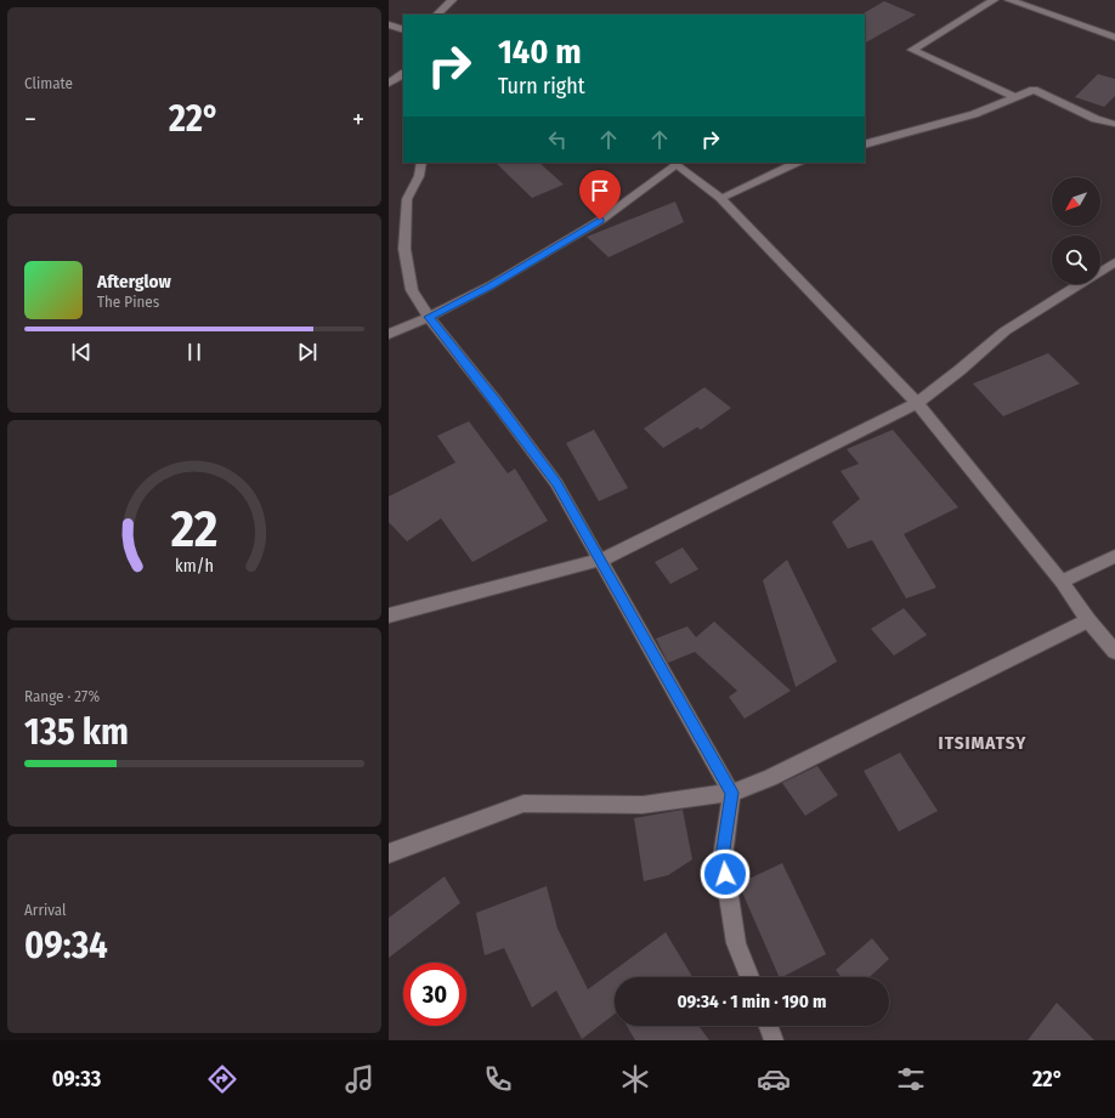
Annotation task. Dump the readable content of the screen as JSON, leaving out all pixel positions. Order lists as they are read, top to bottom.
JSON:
{
  "districts": ["ITSIMATSY"],
  "north": "bottom left",
  "page": {
    "tile": [
      "Climate",
      ["Range · 27%", "135 km"],
      ["Arrival", "09:34"]
    ],
    "turn": ["140 m", "Turn right"],
    "heat": ["−", "22°", "+"],
    "song": ["Afterglow", "The Pines"],
    "limit": "30",
    "trip": "09:34 · 1 min · 190 m",
    "tabs": ["09:33", "22°"],
    "gauge": ["22", "km/h"]
  }
}
